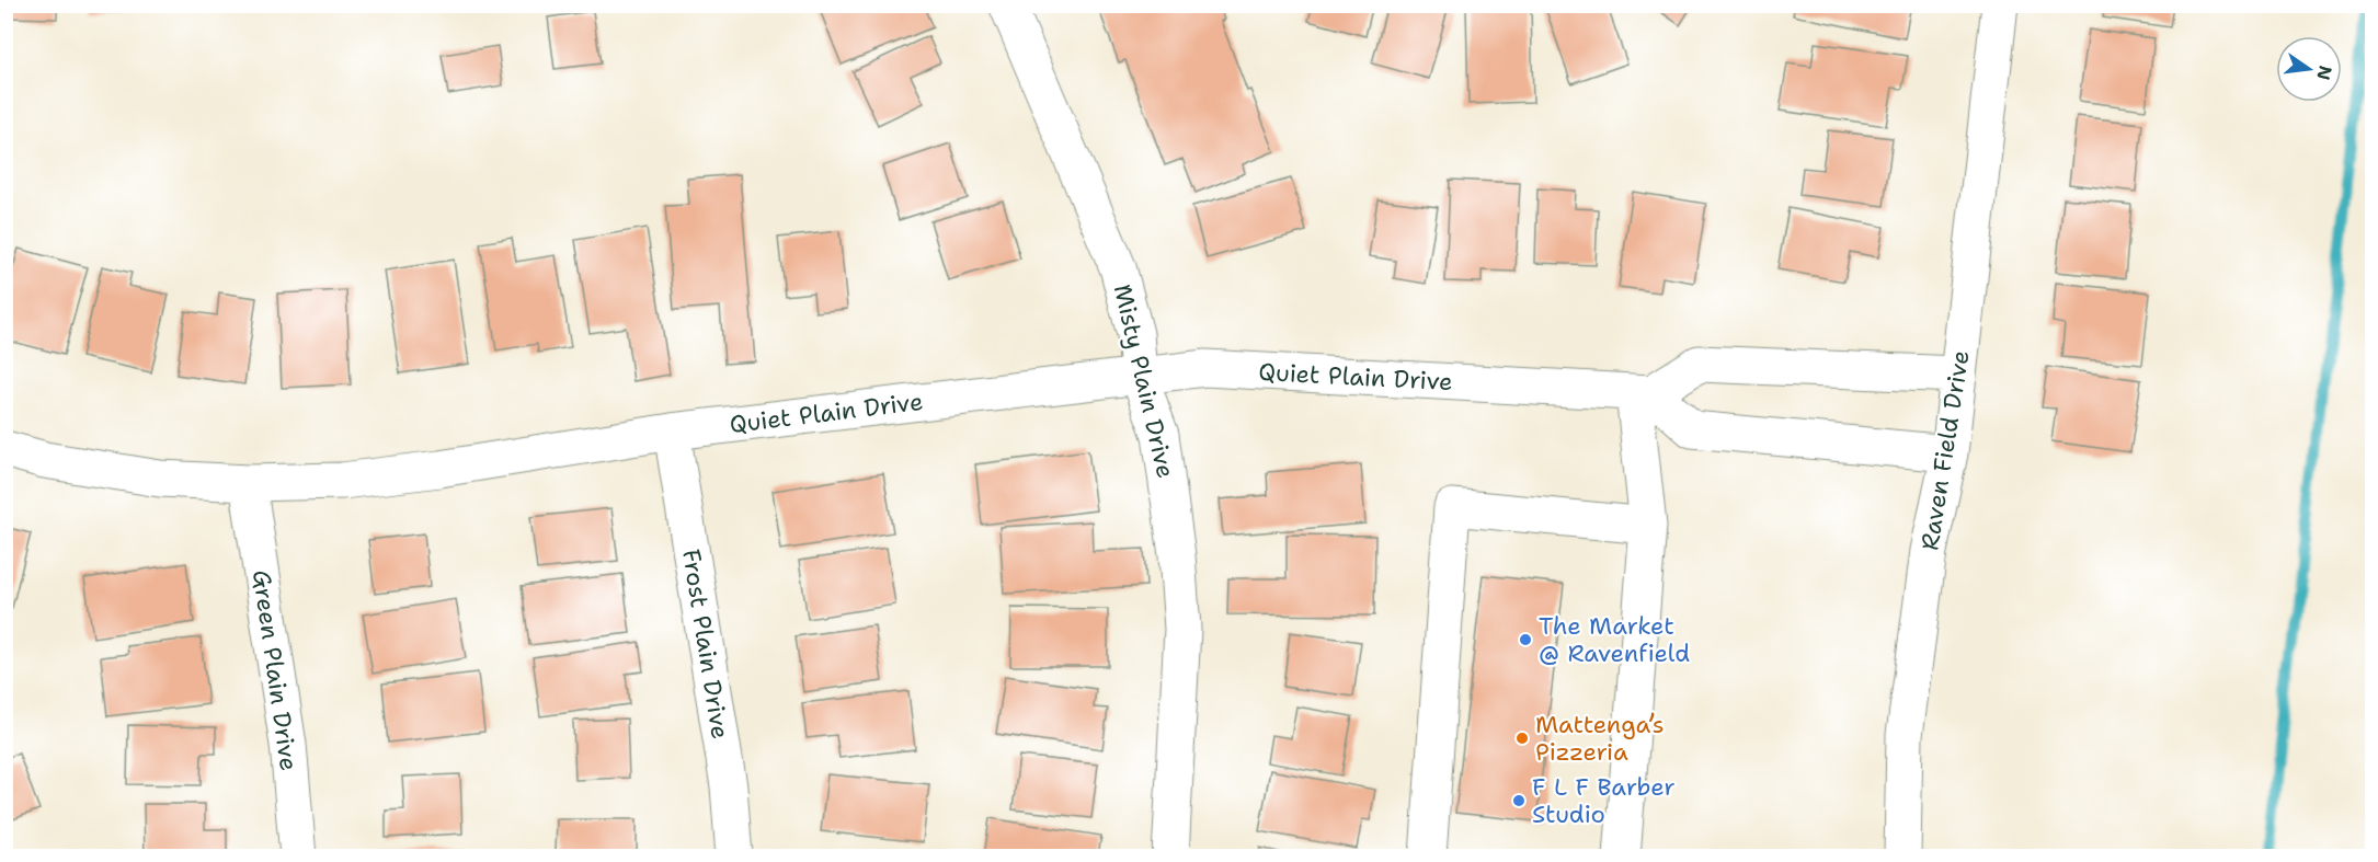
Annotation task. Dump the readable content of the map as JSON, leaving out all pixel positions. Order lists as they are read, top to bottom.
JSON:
{
  "streets": {
    "street": [
      "Quiet Plain Drive",
      "Misty Plain Drive",
      "Raven Field Drive",
      "Frost Plain Drive",
      "Green Plain Drive"
    ]
  },
  "crossings": [
    ["Quiet Plain Drive", "Misty Plain Drive"],
    ["Quiet Plain Drive", "Frost Plain Drive"],
    ["Quiet Plain Drive", "Green Plain Drive"]
  ],
  "places": ["The Market @ Ravenfield", "Mattenga’s Pizzeria", "F L F Barber Studio"],
  "north": "right"
}
